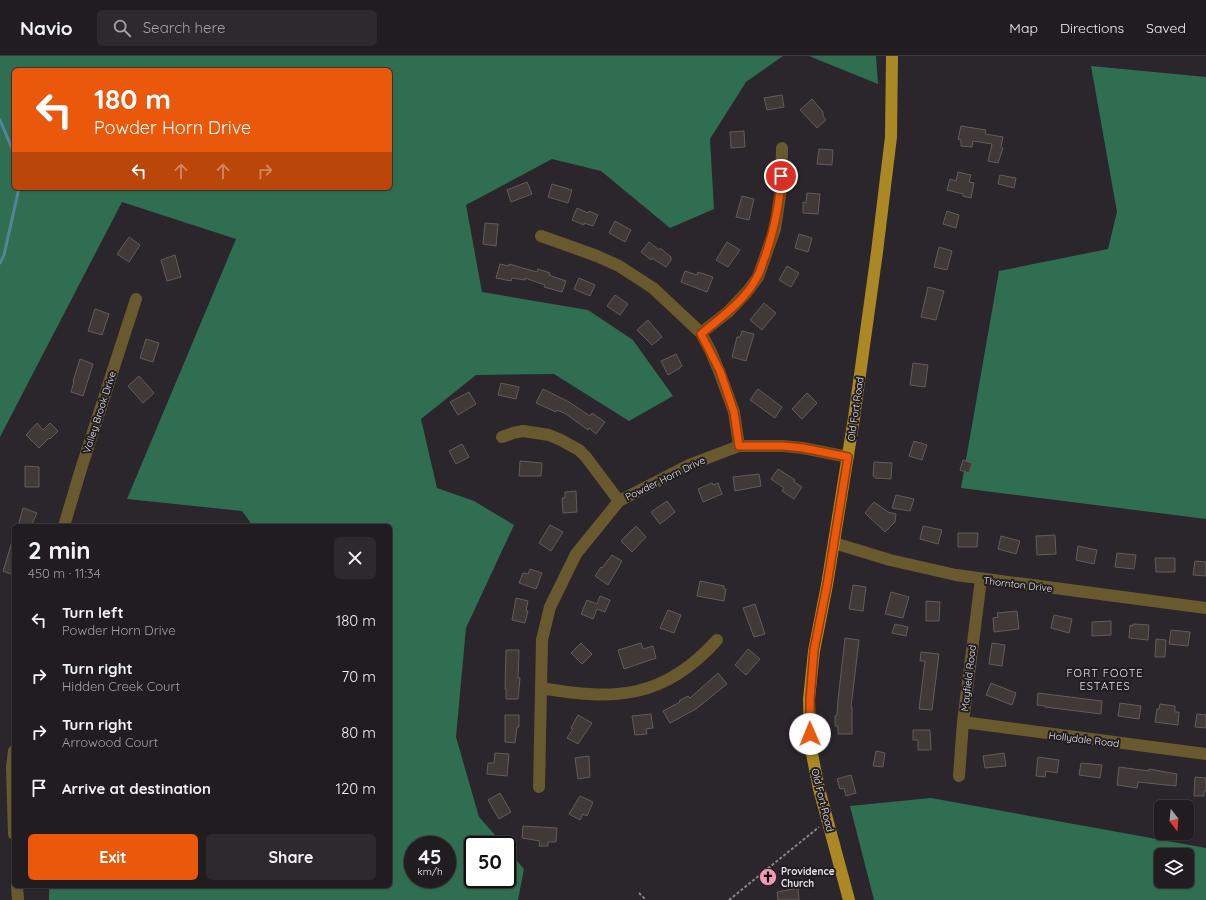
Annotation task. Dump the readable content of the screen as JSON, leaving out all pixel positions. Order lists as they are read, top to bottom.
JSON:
{
  "streets": {
    "main road": ["Old Fort Road"],
    "street": [
      "Valley Brook Drive",
      "Powder Horn Drive",
      "Thornton Drive",
      "Mayfield Road",
      "Hollydale Road"
    ]
  },
  "crossings": [
    ["Old Fort Road", "Powder Horn Drive"],
    ["Old Fort Road", "Thornton Drive"],
    ["Thornton Drive", "Mayfield Road"],
    ["Mayfield Road", "Hollydale Road"]
  ],
  "districts": ["FORT FOOTE ESTATES"],
  "places": {
    "church": ["Providence Church"]
  },
  "north": "bottom",
  "page": {
    "header": "Navio",
    "search": "Search here",
    "nav": ["Map", "Directions", "Saved"],
    "turn": ["180 m", "Powder Horn Drive"],
    "heading": ["2 min", "450 m · 11:34"],
    "list": [
      {
        "name": "Turn left",
        "note": "Powder Horn Drive",
        "value": "180 m"
      },
      {
        "name": "Turn right",
        "note": "Hidden Creek Court",
        "value": "70 m"
      },
      {
        "name": "Turn right",
        "note": "Arrowood Court",
        "value": "80 m"
      },
      {
        "name": "Arrive at destination",
        "value": "120 m"
      }
    ],
    "buttons": ["Exit", "Share"],
    "speed": "45 km/h",
    "limit": "50"
  }
}
